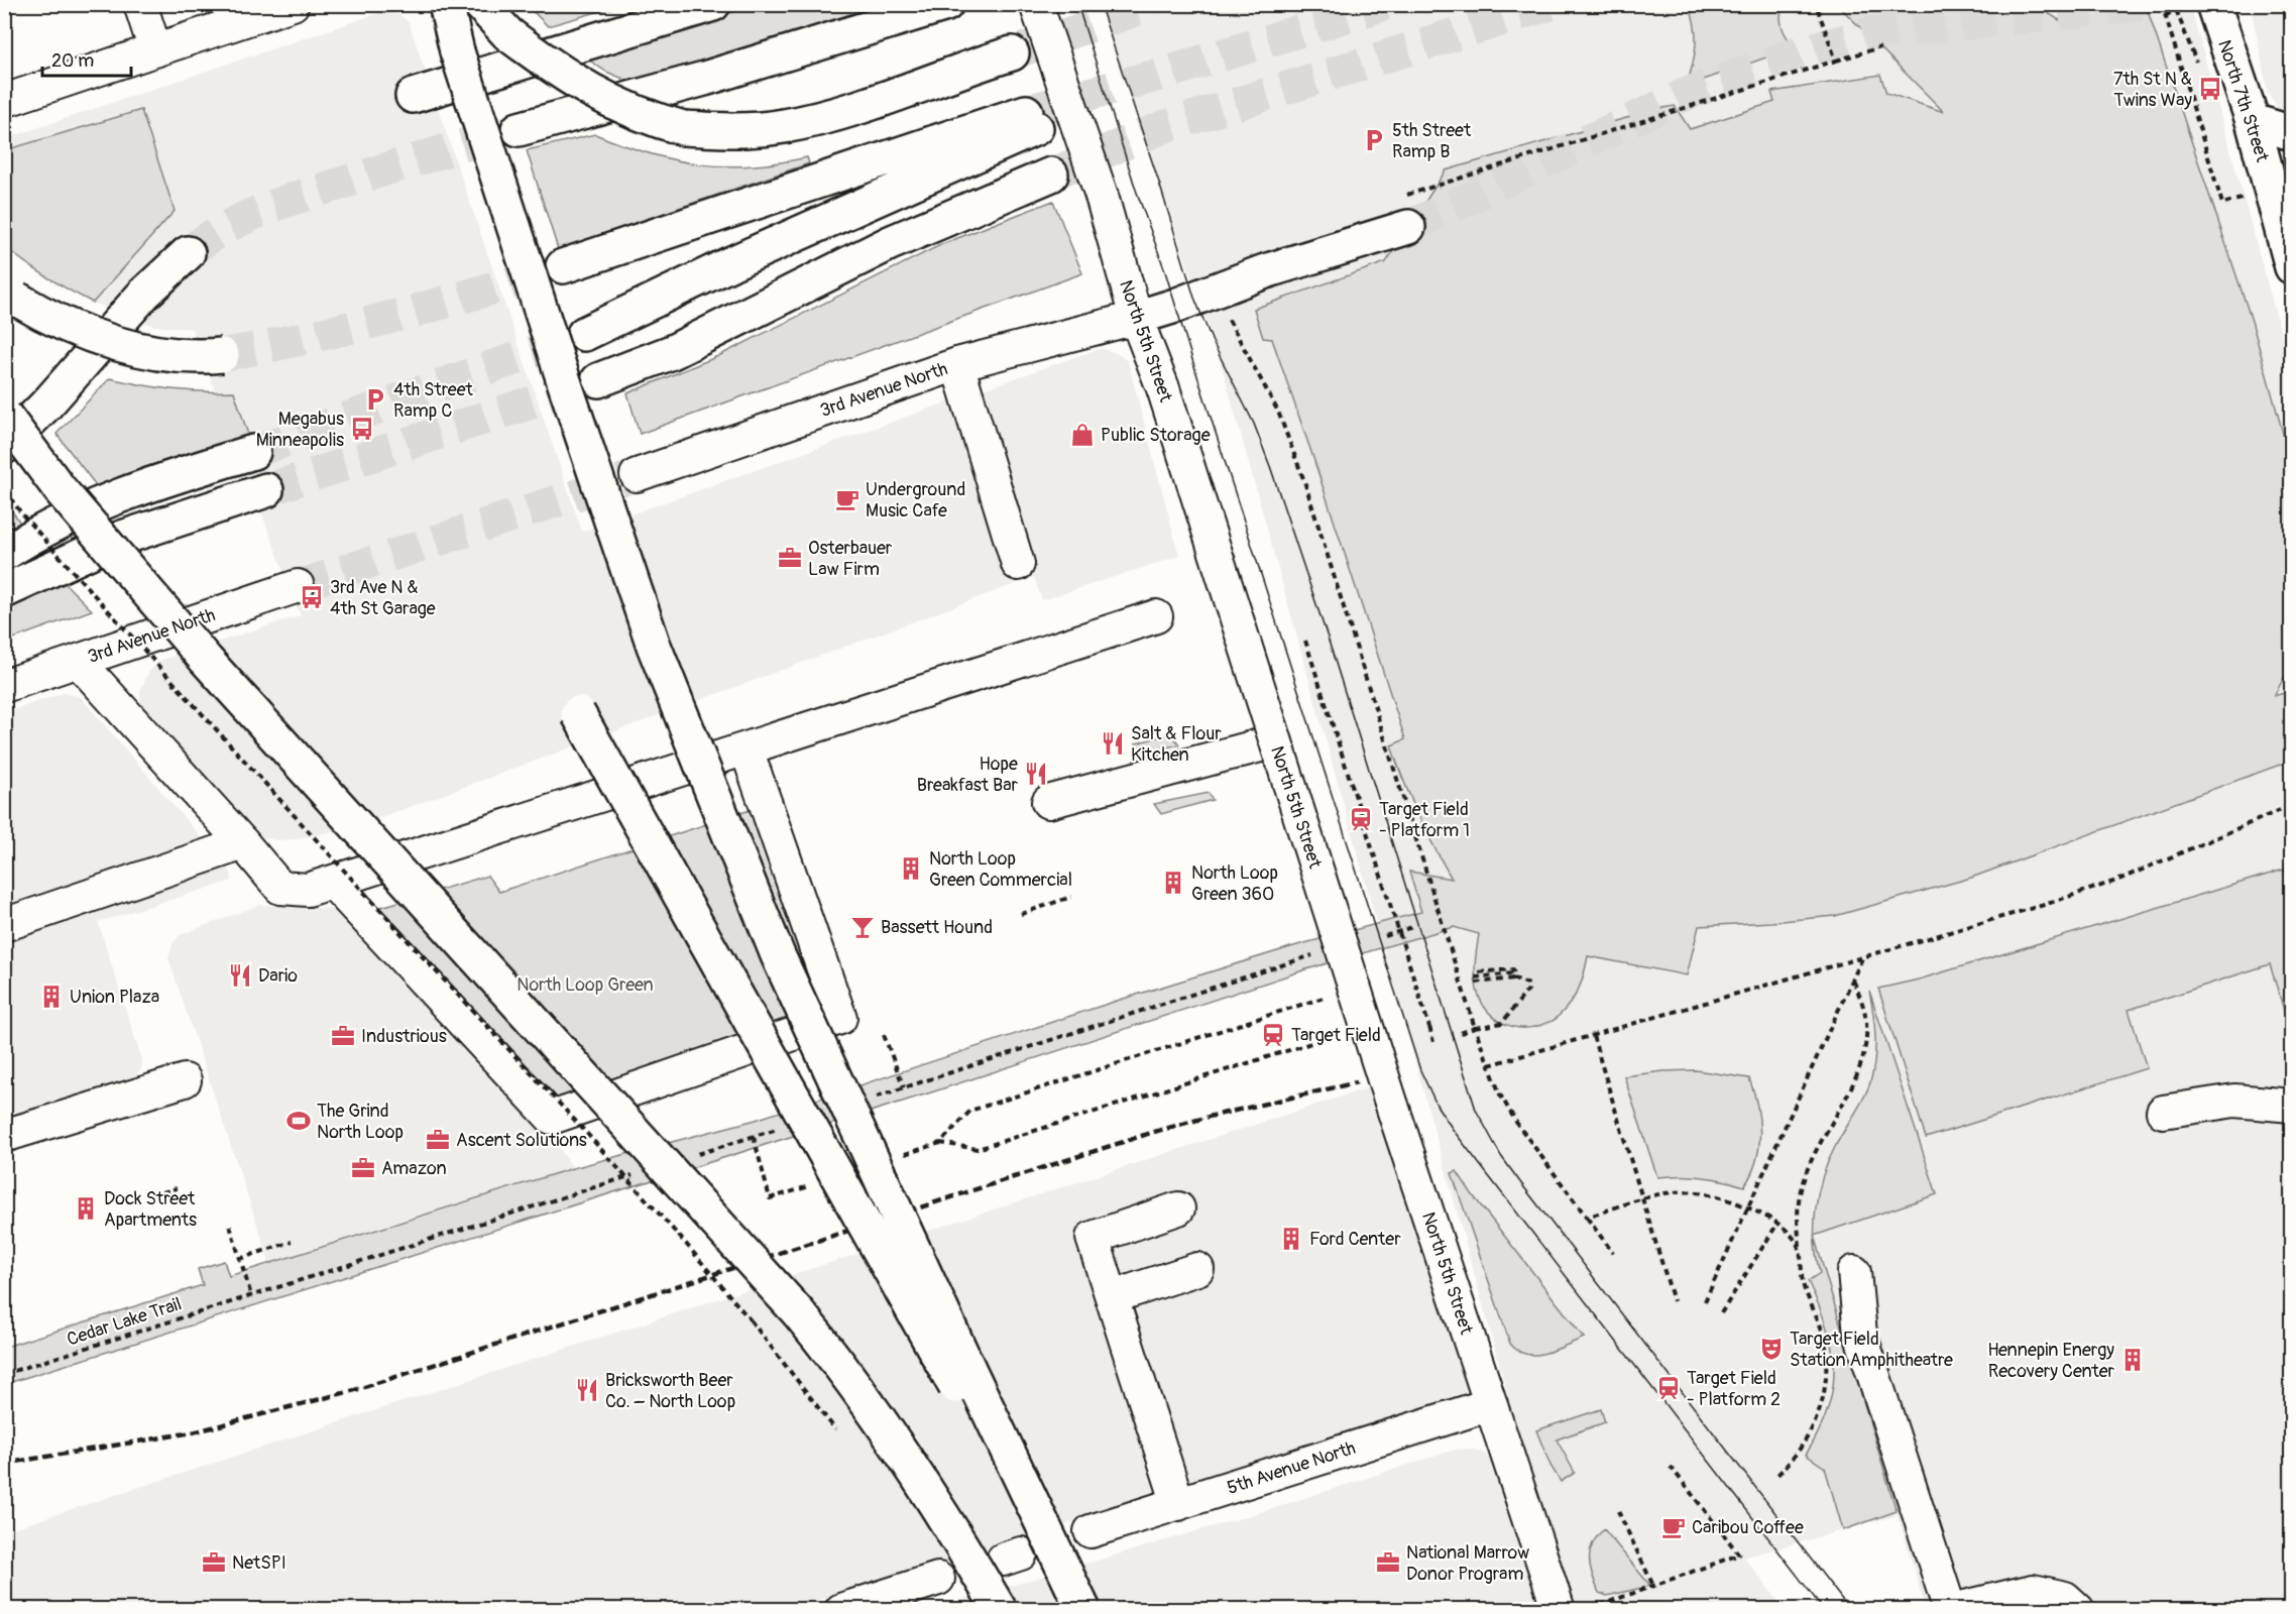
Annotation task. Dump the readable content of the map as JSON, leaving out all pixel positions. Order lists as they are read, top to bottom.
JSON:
{
  "streets": {
    "main road": ["North 7th Street"],
    "street": ["North 5th Street", "3rd Avenue North", "5th Avenue North"],
    "path": ["Cedar Lake Trail"]
  },
  "crossings": [
    ["North 5th Street", "3rd Avenue North"],
    ["North 5th Street", "5th Avenue North"]
  ],
  "parks": ["North Loop Green"],
  "places": {
    "bus stop": ["7th St N & Twins Way", "Megabus Minneapolis", "3rd Ave N & 4th St Garage"],
    "parking": ["5th Street Ramp B", "4th Street Ramp C"],
    "shop": ["Public Storage"],
    "cafe": ["Underground Music Cafe", "Caribou Coffee"],
    "office": [
      "Osterbauer Law Firm",
      "Industrious",
      "Ascent Solutions",
      "Amazon",
      "NetSPI",
      "National Marrow Donor Program"
    ],
    "restaurant": [
      "Salt & Flour Kitchen",
      "Hope Breakfast Bar",
      "Dario",
      "Bricksworth Beer Co. – North Loop"
    ],
    "station": ["Target Field - Platform 1", "Target Field", "Target Field - Platform 2"],
    "building": [
      "North Loop Green Commercial",
      "North Loop Green 360",
      "Union Plaza",
      "Dock Street Apartments",
      "Ford Center",
      "Hennepin Energy Recovery Center"
    ],
    "bar": ["Bassett Hound"],
    "sports": ["The Grind North Loop"],
    "theatre": ["Target Field Station Amphitheatre"]
  },
  "scale_bar": "20 m"
}
